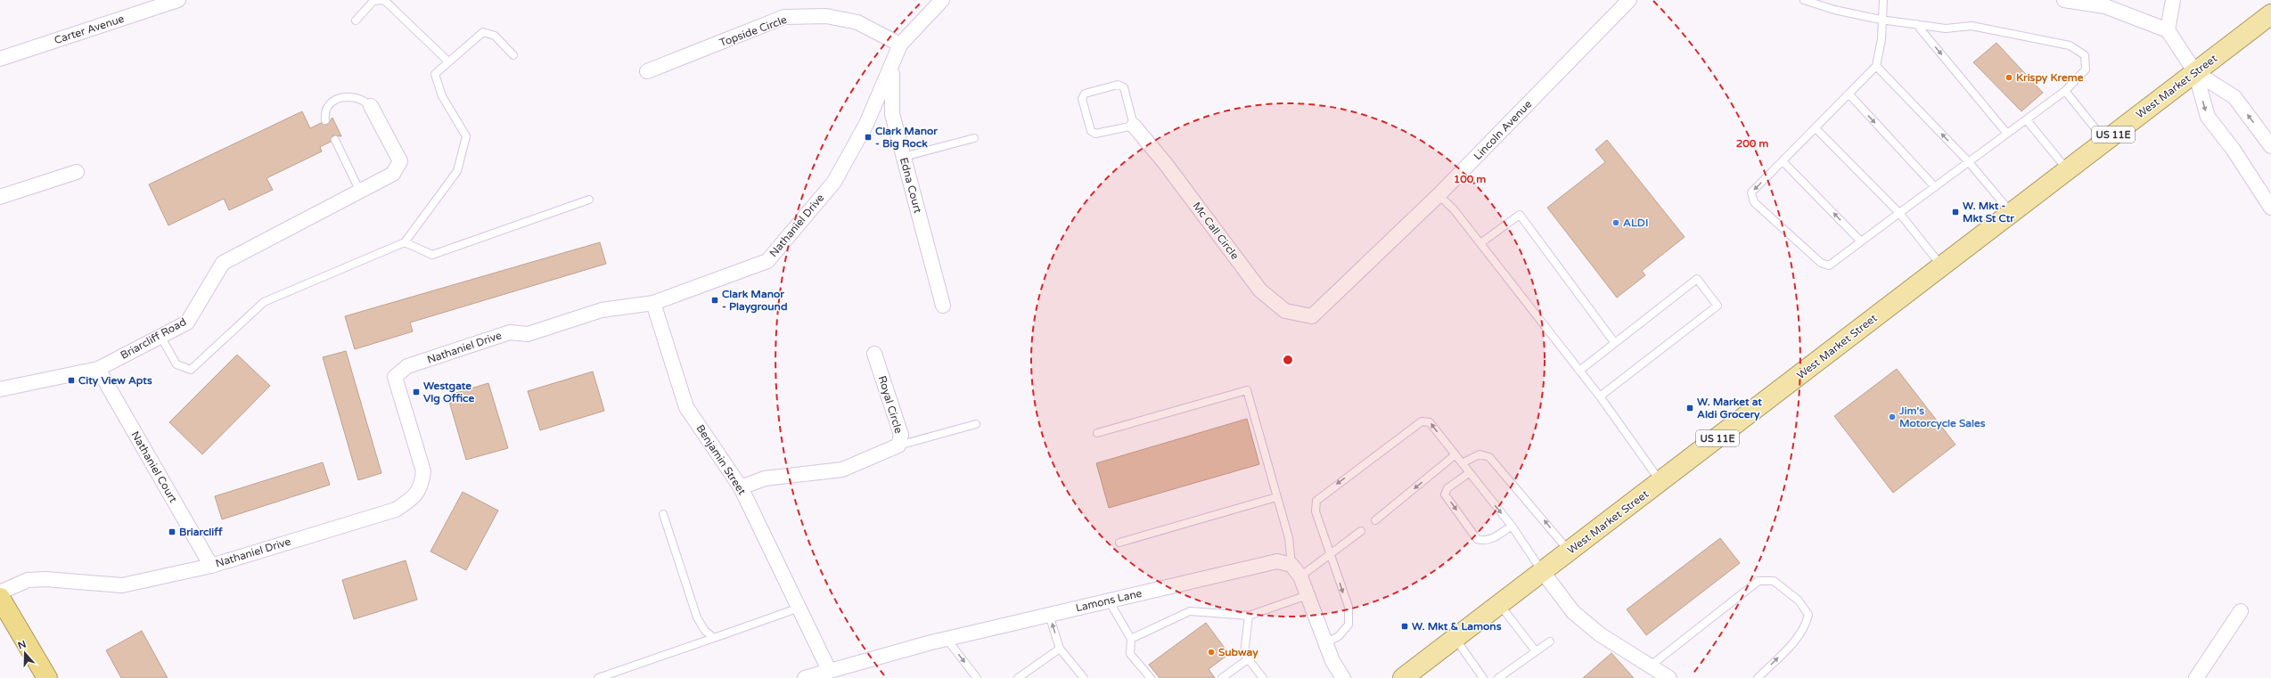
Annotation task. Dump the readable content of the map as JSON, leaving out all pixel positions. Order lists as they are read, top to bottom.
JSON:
{
  "streets": {
    "main road": ["West Market Street", "US 11E"],
    "street": [
      "Carter Avenue",
      "Topside Circle",
      "Lincoln Avenue",
      "Edna Court",
      "Nathaniel Drive",
      "Mc Call Circle",
      "Briarcliff Road",
      "Royal Circle",
      "Benjamin Street",
      "Nathaniel Court",
      "Lamons Lane"
    ]
  },
  "crossings": [
    ["Topside Circle", "Nathaniel Drive"],
    ["Lincoln Avenue", "Mc Call Circle"],
    ["Edna Court", "Nathaniel Drive"],
    ["Nathaniel Drive", "Benjamin Street"],
    ["Nathaniel Drive", "Nathaniel Court"],
    ["Briarcliff Road", "Nathaniel Court"],
    ["Royal Circle", "Benjamin Street"],
    ["Benjamin Street", "Lamons Lane"]
  ],
  "places": {
    "other": [
      "Krispy Kreme",
      "ALDI",
      "Jim's Motorcycle Sales",
      "Subway"
    ],
    "transit": [
      "Clark Manor - Big Rock",
      "W. Mkt - Mkt St Ctr",
      "Clark Manor - Playground",
      "City View Apts",
      "Westgate Vlg Office",
      "W. Market at Aldi Grocery",
      "Briarcliff",
      "W. Mkt & Lamons"
    ]
  },
  "north": "top",
  "rings": ["200 m", "100 m"]
}
